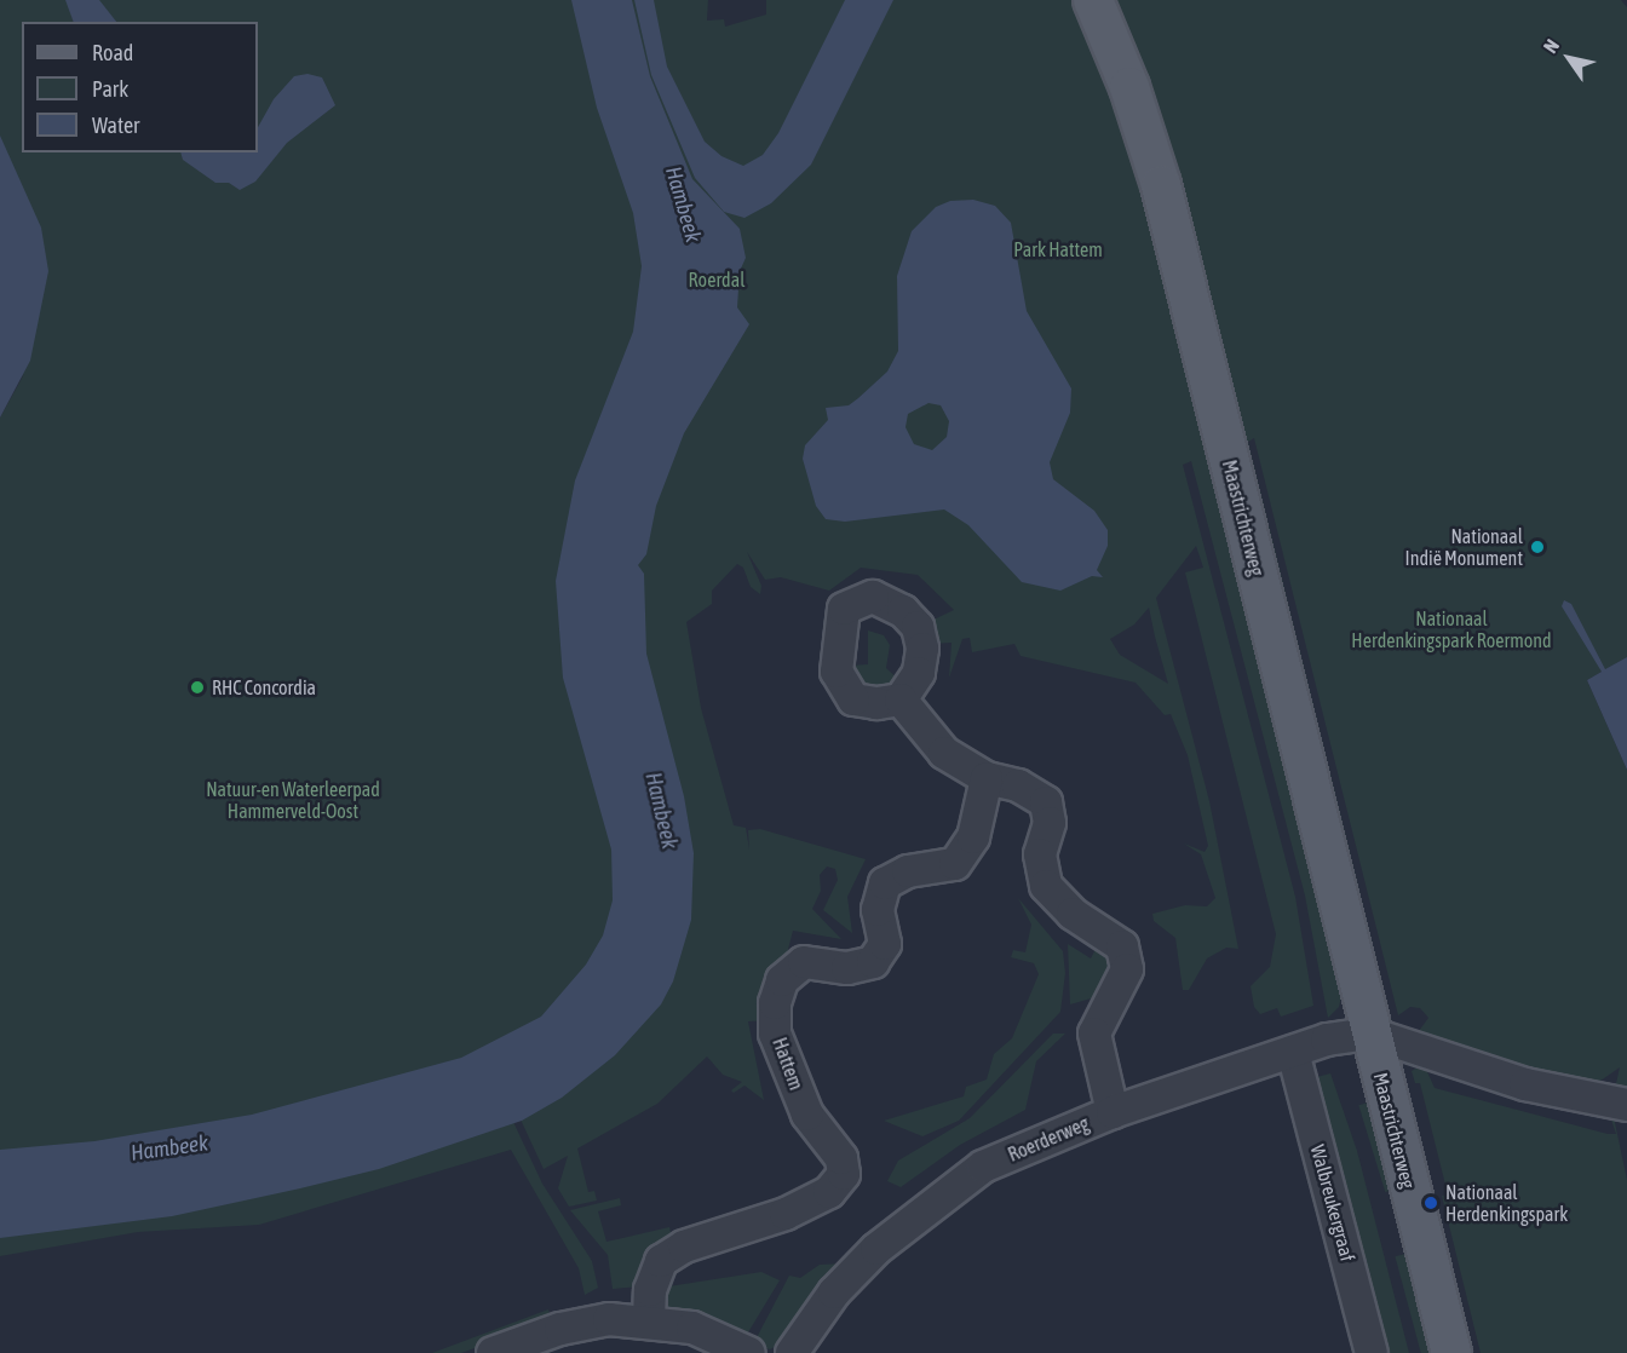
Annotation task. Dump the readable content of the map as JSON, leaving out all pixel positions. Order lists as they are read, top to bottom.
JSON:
{
  "streets": {
    "main road": ["Maastrichterweg"],
    "street": ["Hattem", "Roerderweg", "Walbreukergraaf"]
  },
  "crossings": [
    ["Maastrichterweg", "Roerderweg"],
    ["Roerderweg", "Walbreukergraaf"]
  ],
  "water": ["Hambeek"],
  "parks": [
    "Park Hattem",
    "Roerdal",
    "Nationaal Herdenkingspark Roermond",
    "Natuur-en Waterleerpad Hammerveld-Oost"
  ],
  "places": ["Nationaal Indië Monument", "RHC Concordia", "Nationaal Herdenkingspark"],
  "legend": ["Road", "Park", "Water"],
  "north": "top left"
}
